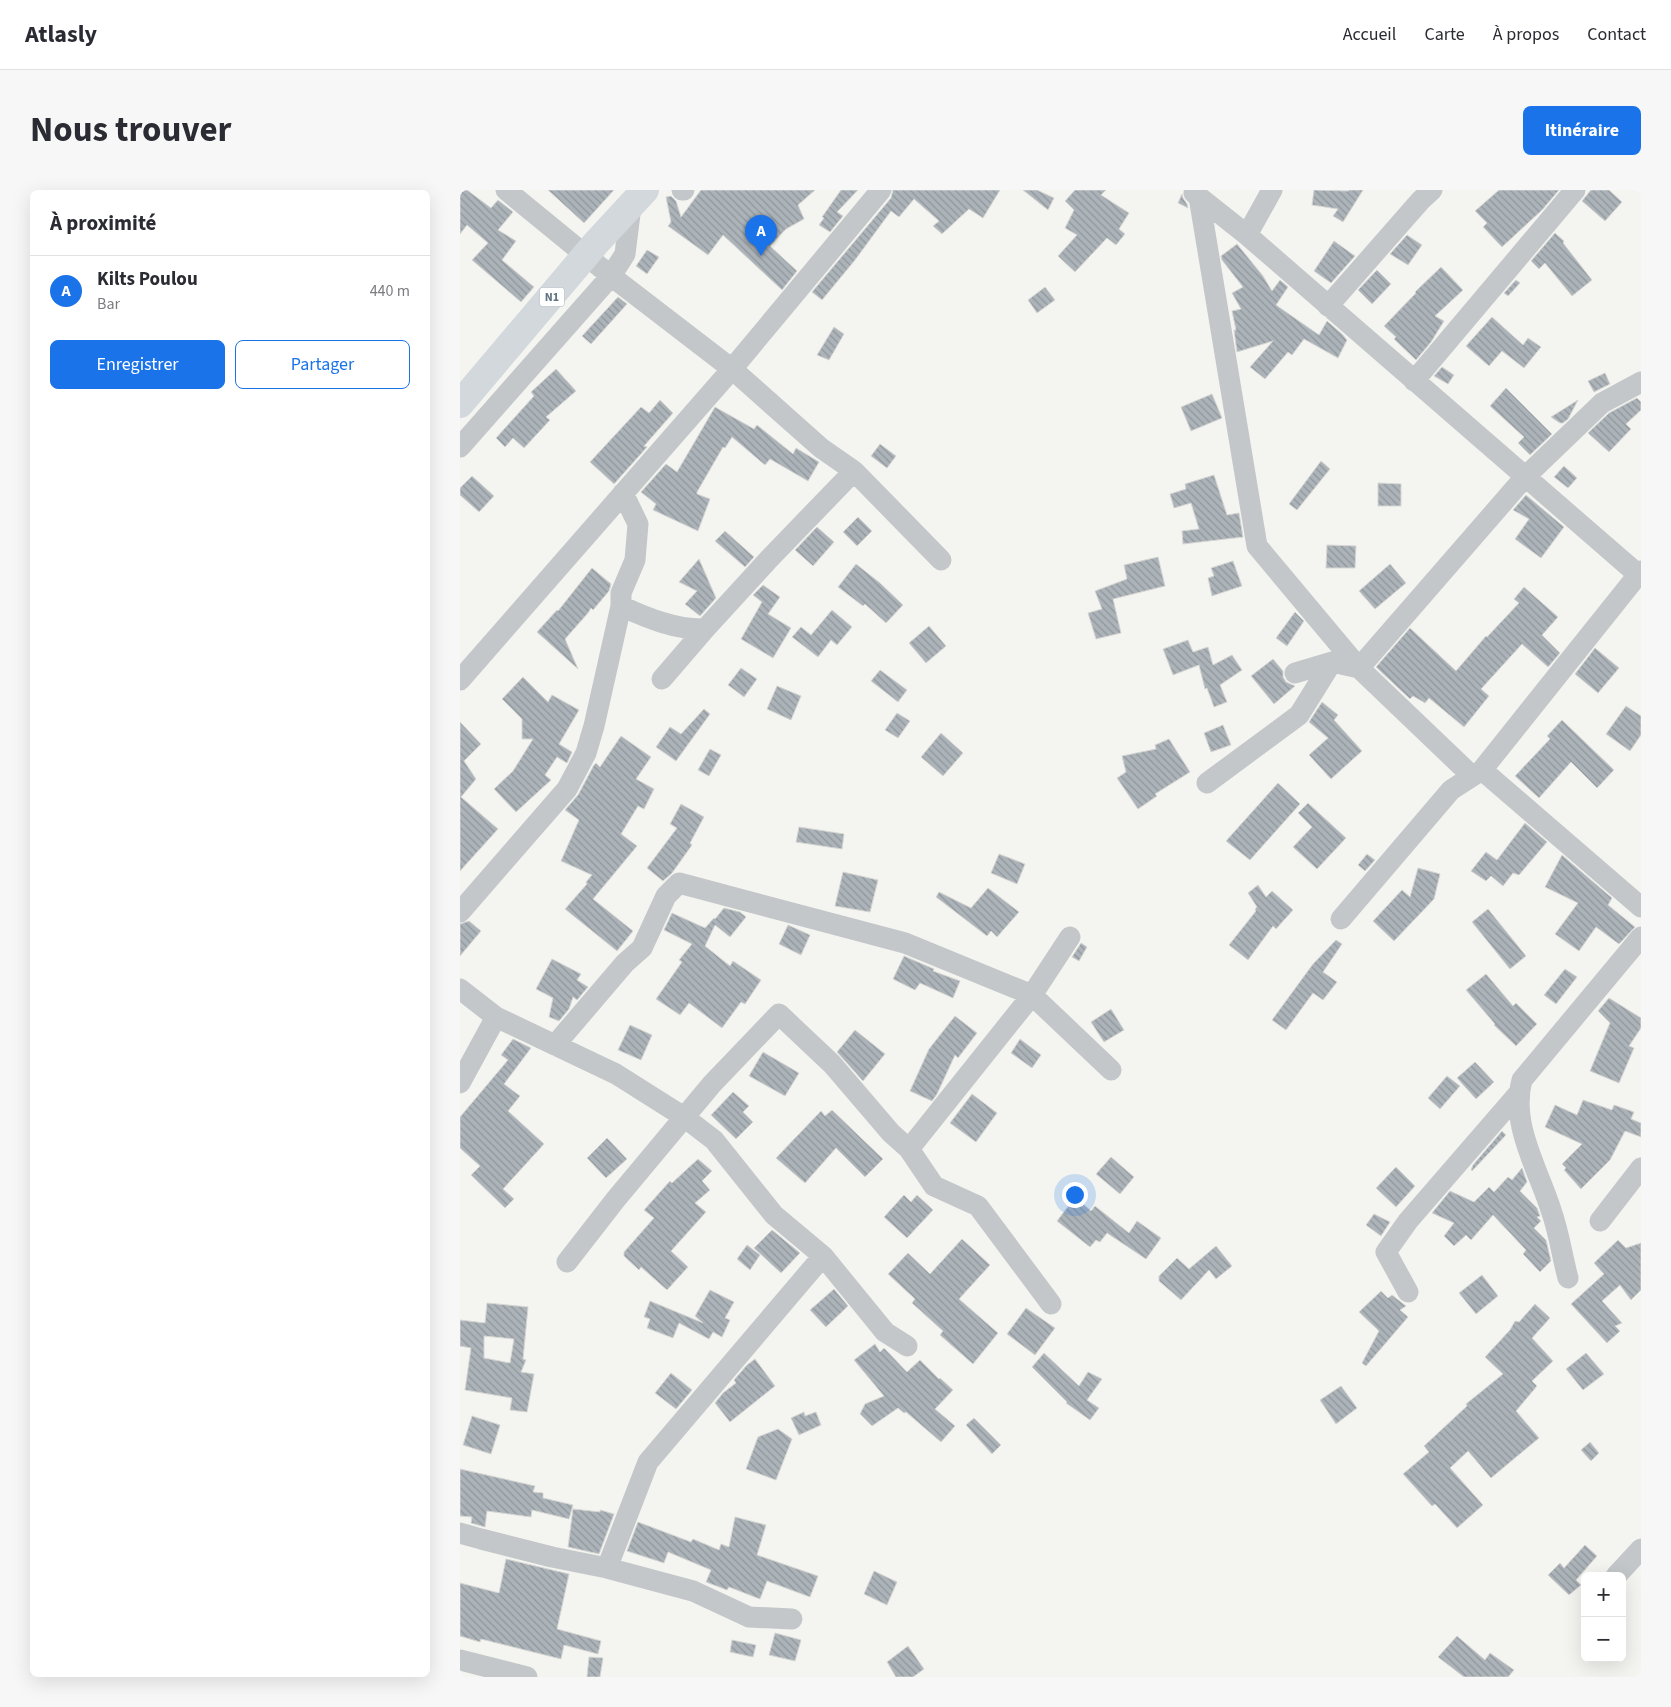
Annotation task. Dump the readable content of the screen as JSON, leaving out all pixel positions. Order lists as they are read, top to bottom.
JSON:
{
  "streets": {
    "highway": ["N1"]
  },
  "page": {
    "header": "Atlasly",
    "nav": [
      "Accueil",
      "Carte",
      "À propos",
      "Contact"
    ],
    "title": "Nous trouver",
    "buttons": [
      "Itinéraire",
      ["Enregistrer", "Partager"]
    ],
    "heading": "À proximité",
    "pins": "A",
    "list": [
      {
        "mark": "A",
        "name": "Kilts Poulou",
        "note": "Bar",
        "value": "440 m"
      }
    ],
    "map_buttons": ["+", "−"]
  }
}
